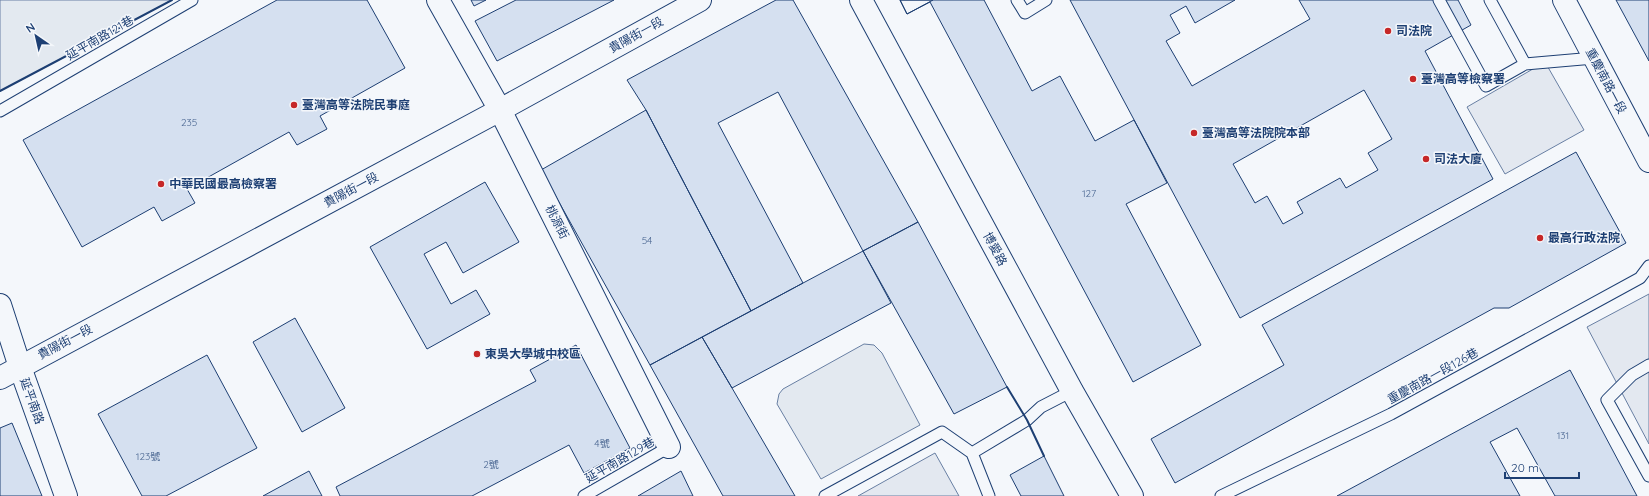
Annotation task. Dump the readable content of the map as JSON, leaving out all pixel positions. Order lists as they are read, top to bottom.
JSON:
{
  "streets": {
    "street": [
      "貴陽街一段",
      "重慶南路一段",
      "桃源街",
      "博愛路",
      "延平南路"
    ],
    "lane": ["延平南路121巷", "重慶南路一段126巷", "延平南路129巷"]
  },
  "crossings": [
    ["貴陽街一段", "桃源街"],
    ["貴陽街一段", "延平南路"],
    ["桃源街", "延平南路129巷"]
  ],
  "places": [
    "司法院",
    "臺灣高等檢察署",
    "臺灣高等法院民事庭",
    "臺灣高等法院院本部",
    "司法大廈",
    "中華民國最高檢察署",
    "最高行政法院",
    "東吳大學城中校區"
  ],
  "house_numbers": [
    "235",
    "127",
    "54",
    "131",
    "4號",
    "123號",
    "2號"
  ],
  "scale_bar": "20 m",
  "north": "top left"
}
